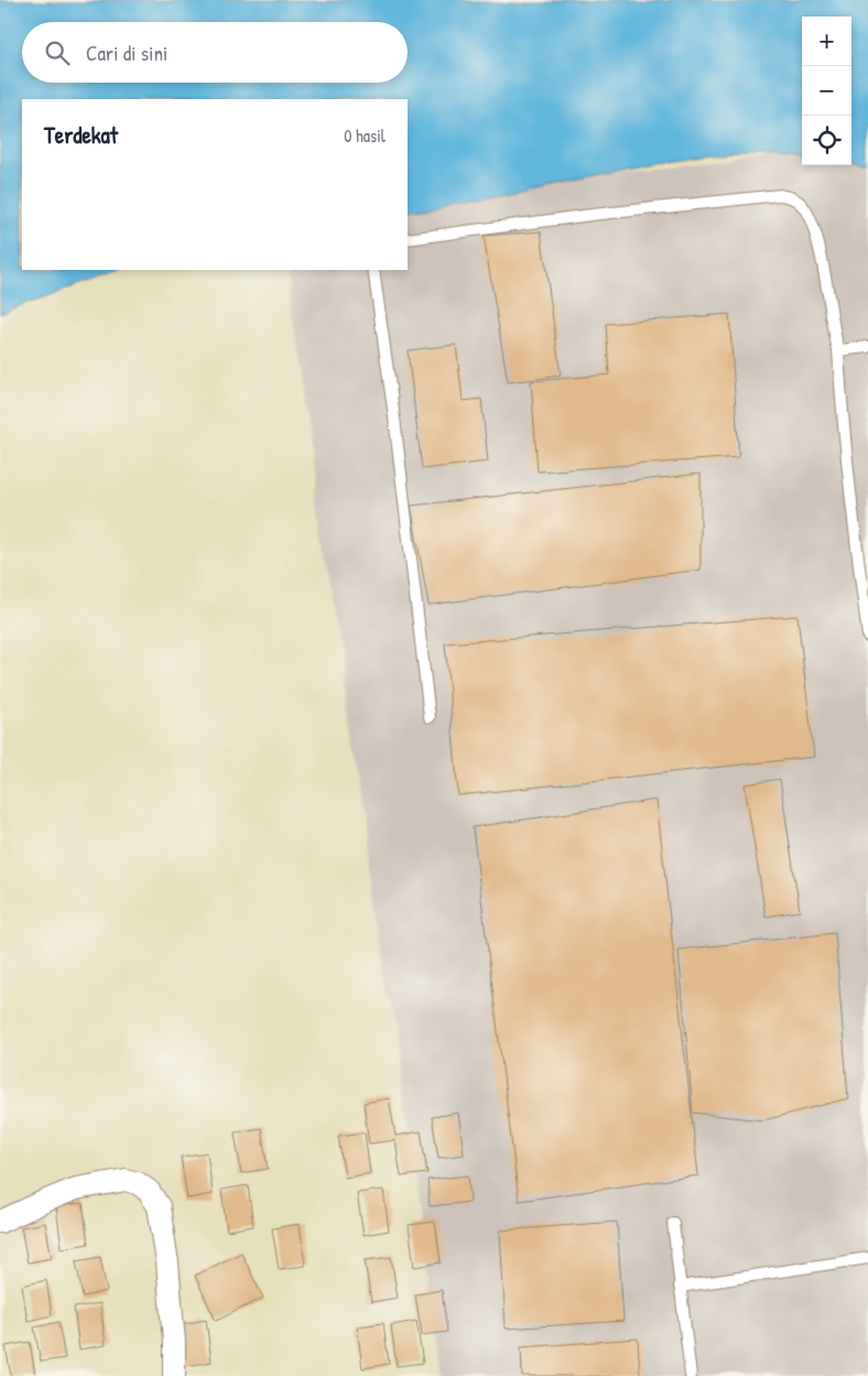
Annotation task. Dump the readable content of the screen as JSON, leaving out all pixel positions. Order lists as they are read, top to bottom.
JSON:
{
  "page": {
    "map_buttons": ["+", "−"],
    "search": "Cari di sini",
    "heading": ["Terdekat", "0 hasil"]
  }
}
